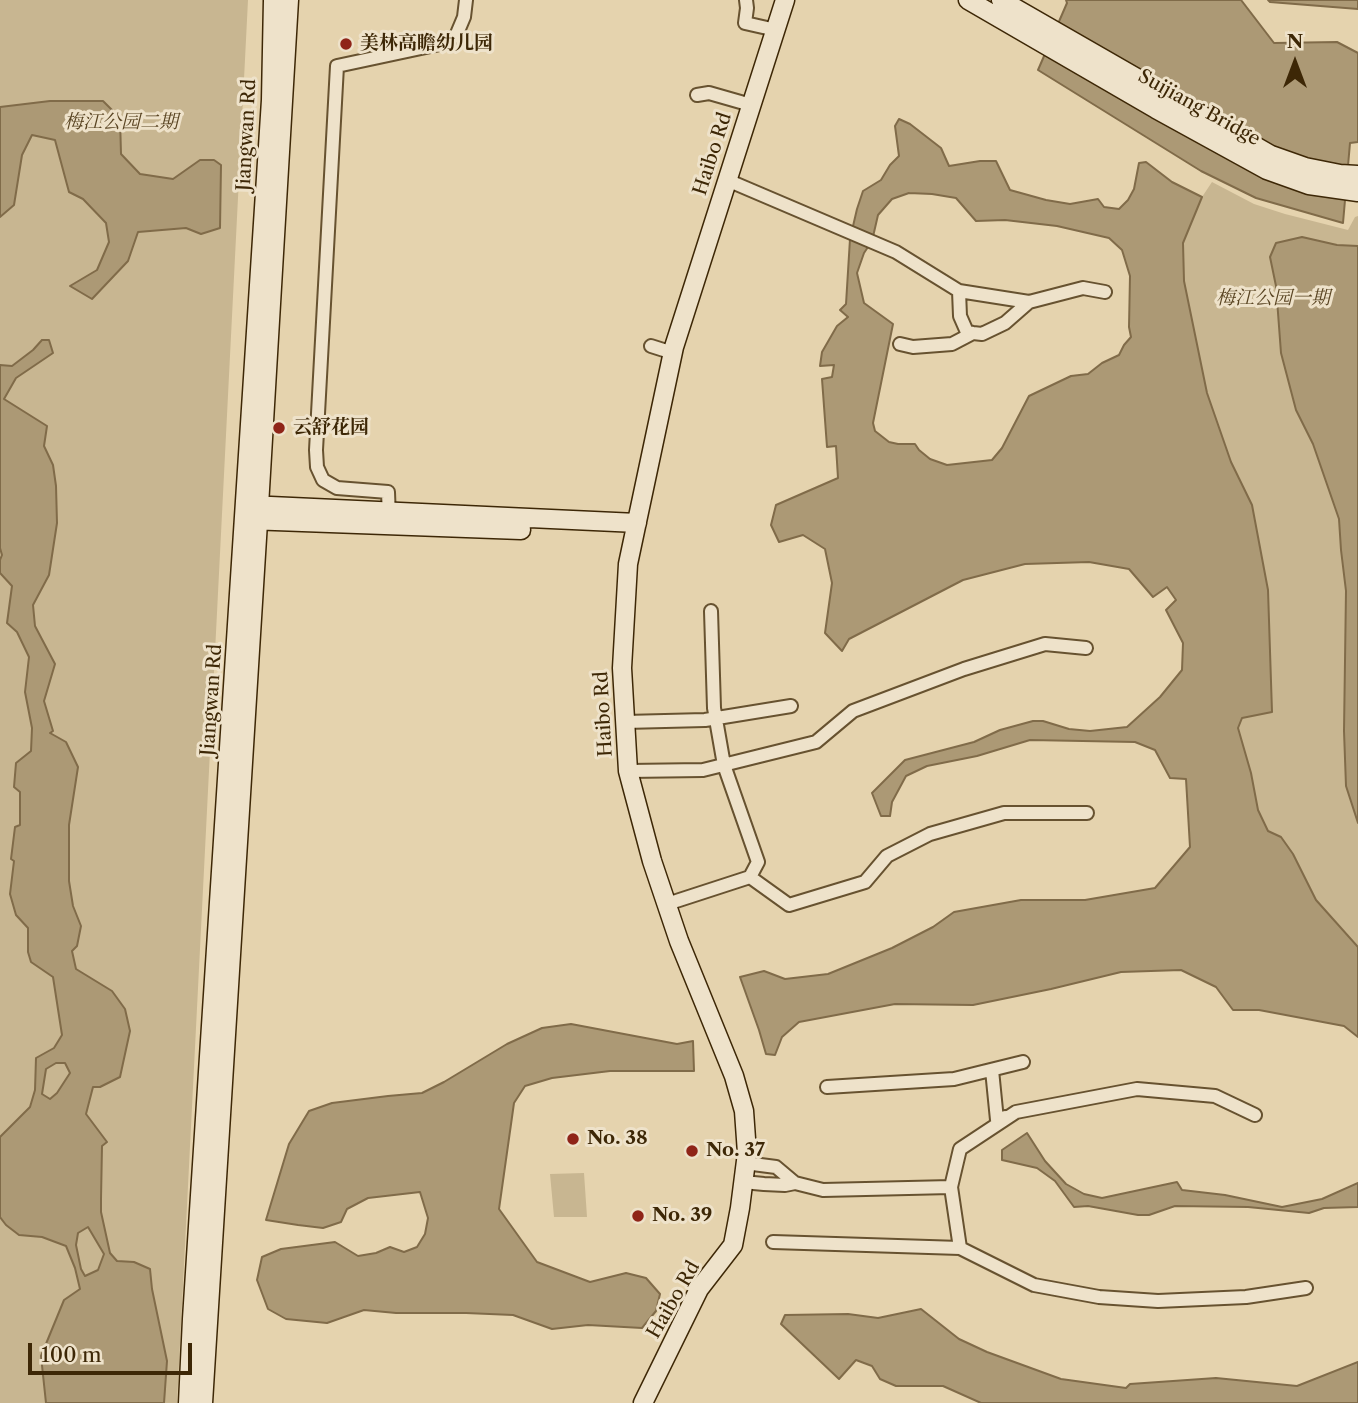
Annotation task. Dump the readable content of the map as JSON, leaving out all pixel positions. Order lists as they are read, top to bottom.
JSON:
{
  "streets": {
    "main road": ["Suijiang Bridge", "Jiangwan Rd", "Haibo Rd"]
  },
  "parks": ["梅江公园二期", "梅江公园一期"],
  "places": [
    "美林高瞻幼儿园",
    "云舒花园",
    "No. 38",
    "No. 37",
    "No. 39"
  ],
  "scale_bar": "100 m",
  "north": "top"
}
